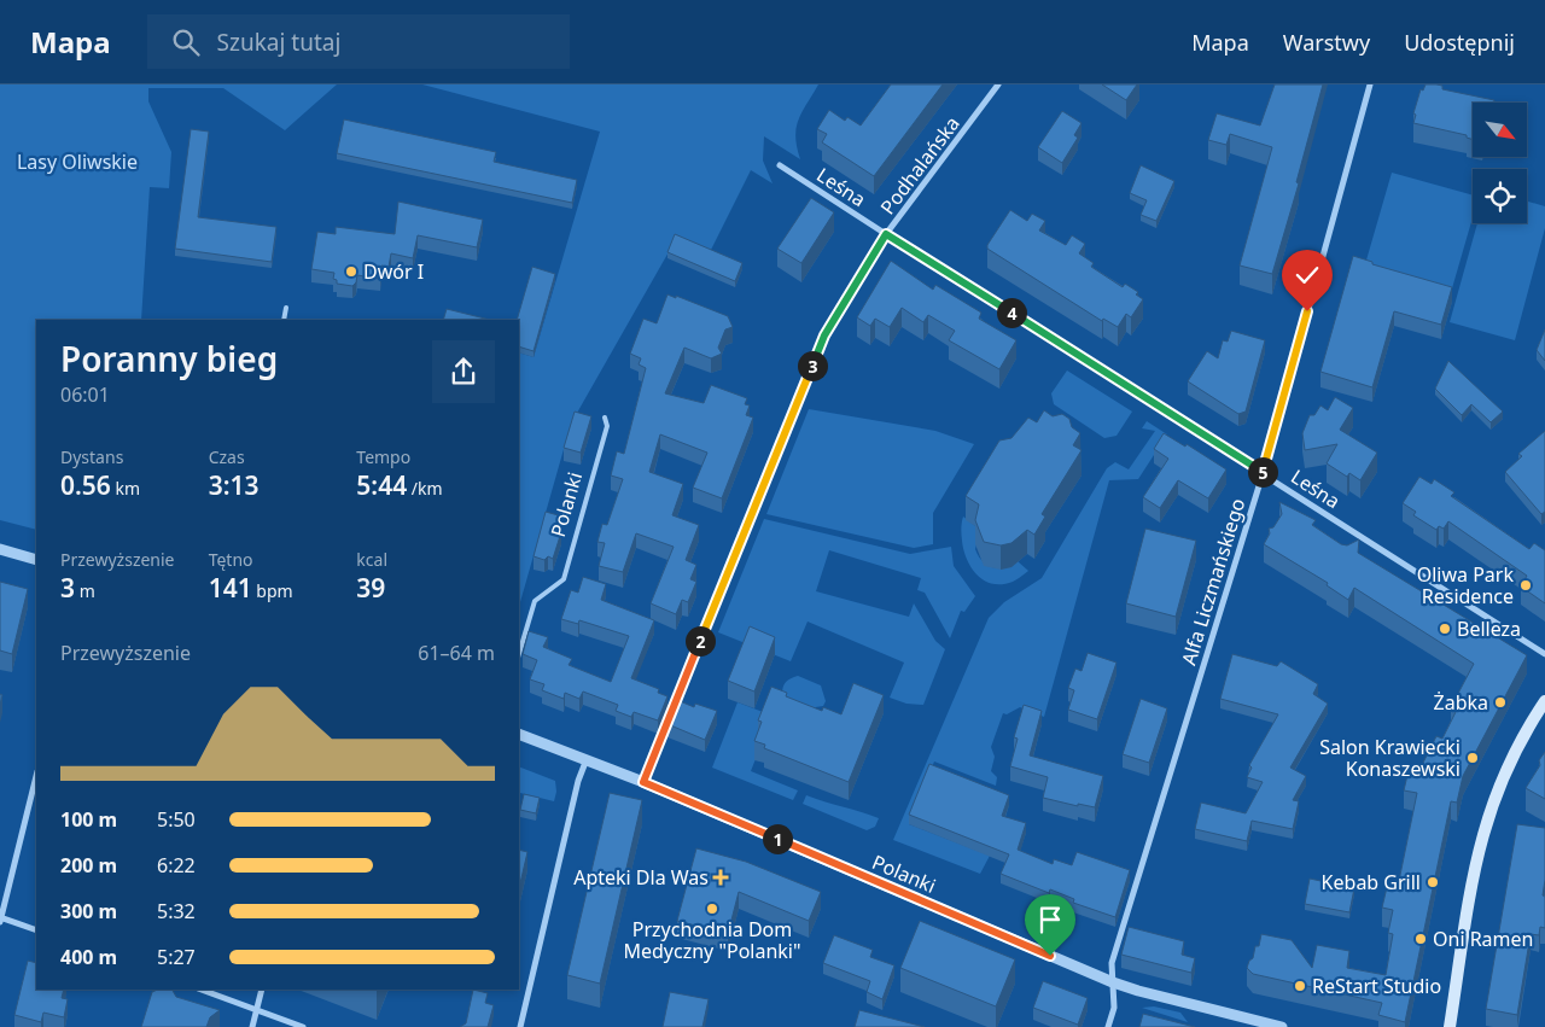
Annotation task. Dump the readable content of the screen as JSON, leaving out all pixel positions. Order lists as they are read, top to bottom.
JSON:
{
  "streets": {
    "street": [
      "Podhalańska",
      "Leśna",
      "Polanki",
      "Alfa Liczmańskiego"
    ]
  },
  "crossings": [
    ["Podhalańska", "Leśna"],
    ["Leśna", "Alfa Liczmańskiego"],
    ["Polanki", "Alfa Liczmańskiego"]
  ],
  "parks": ["Lasy Oliwskie"],
  "places": {
    "other": [
      "Dwór I",
      "Oliwa Park Residence",
      "Belleza",
      "Żabka",
      "Salon Krawiecki Konaszewski",
      "Kebab Grill",
      "Przychodnia Dom Medyczny \"Polanki\"",
      "Oni Ramen",
      "ReStart Studio"
    ],
    "health": ["Apteki Dla Was"]
  },
  "north": "bottom right",
  "page": {
    "header": "Mapa",
    "search": "Szukaj tutaj",
    "nav": ["Mapa", "Warstwy", "Udostępnij"],
    "pins": [
      "4",
      "3",
      "5",
      "2",
      "1"
    ],
    "heading": ["Poranny bieg", "06:01"],
    "stats": [
      ["Dystans", "0.56 km"],
      ["Czas", "3:13"],
      ["Tempo", "5:44 /km"],
      ["Przewyższenie", "3 m"],
      ["Tętno", "141 bpm"],
      ["kcal", "39"]
    ],
    "chart": ["Przewyższenie", "61–64 m"],
    "list": [
      {
        "name": "100 m",
        "note": "5:50"
      },
      {
        "name": "200 m",
        "note": "6:22"
      },
      {
        "name": "300 m",
        "note": "5:32"
      },
      {
        "name": "400 m",
        "note": "5:27"
      }
    ]
  }
}
